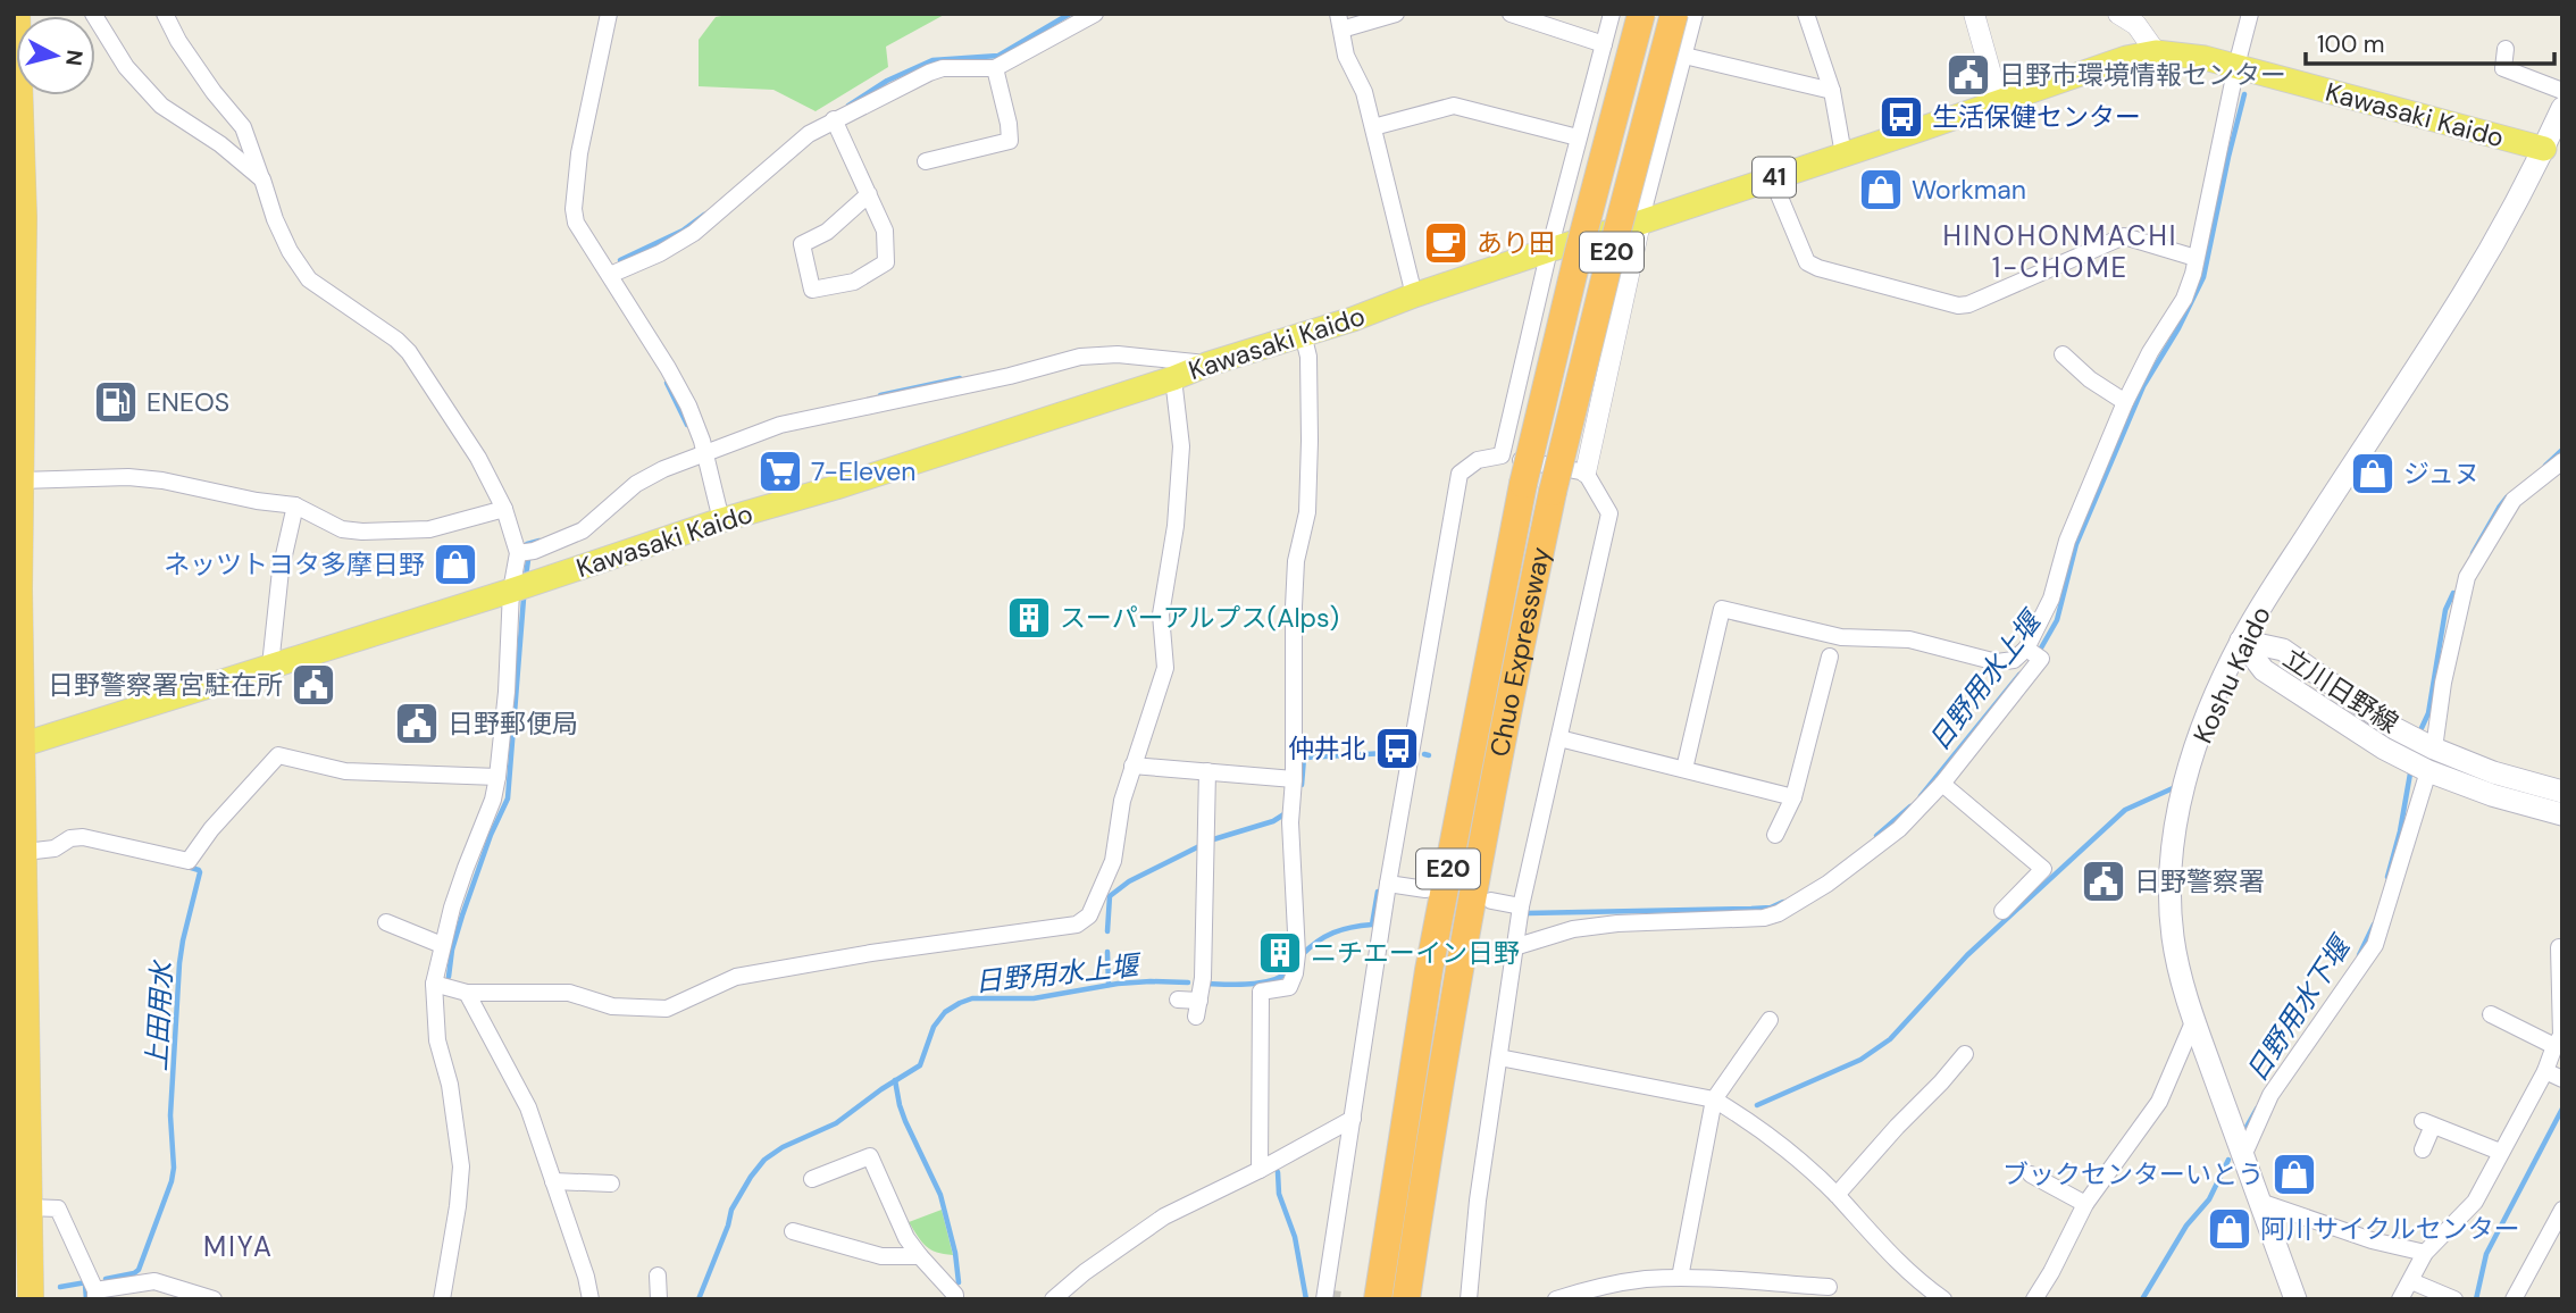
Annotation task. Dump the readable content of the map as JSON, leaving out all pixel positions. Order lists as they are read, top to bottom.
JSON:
{
  "streets": {
    "highway": ["E20", "Chuo Expressway"],
    "main road": [
      "Kawasaki Kaido",
      "41",
      "Koshu Kaido",
      "立川日野線"
    ]
  },
  "crossings": [
    ["Kawasaki Kaido", "Koshu Kaido"],
    ["Koshu Kaido", "立川日野線"]
  ],
  "districts": ["HINOHONMACHI 1-CHOME", "MIYA"],
  "water": ["日野用水上堰", "日野用水下堰", "上田用水"],
  "places": {
    "public building": [
      "日野市環境情報センター",
      "日野警察署宮駐在所",
      "日野郵便局",
      "日野警察署"
    ],
    "bus stop": ["生活保健センター", "仲井北"],
    "shop": [
      "Workman",
      "ジュヌ",
      "ネッツトヨタ多摩日野",
      "ブックセンターいとう",
      "阿川サイクルセンター"
    ],
    "cafe": ["あり田"],
    "fuel station": ["ENEOS"],
    "supermarket": ["7-Eleven"],
    "building": ["スーパーアルプス(Alps)", "ニチエーイン日野"]
  },
  "scale_bar": "100 m",
  "north": "right"
}
